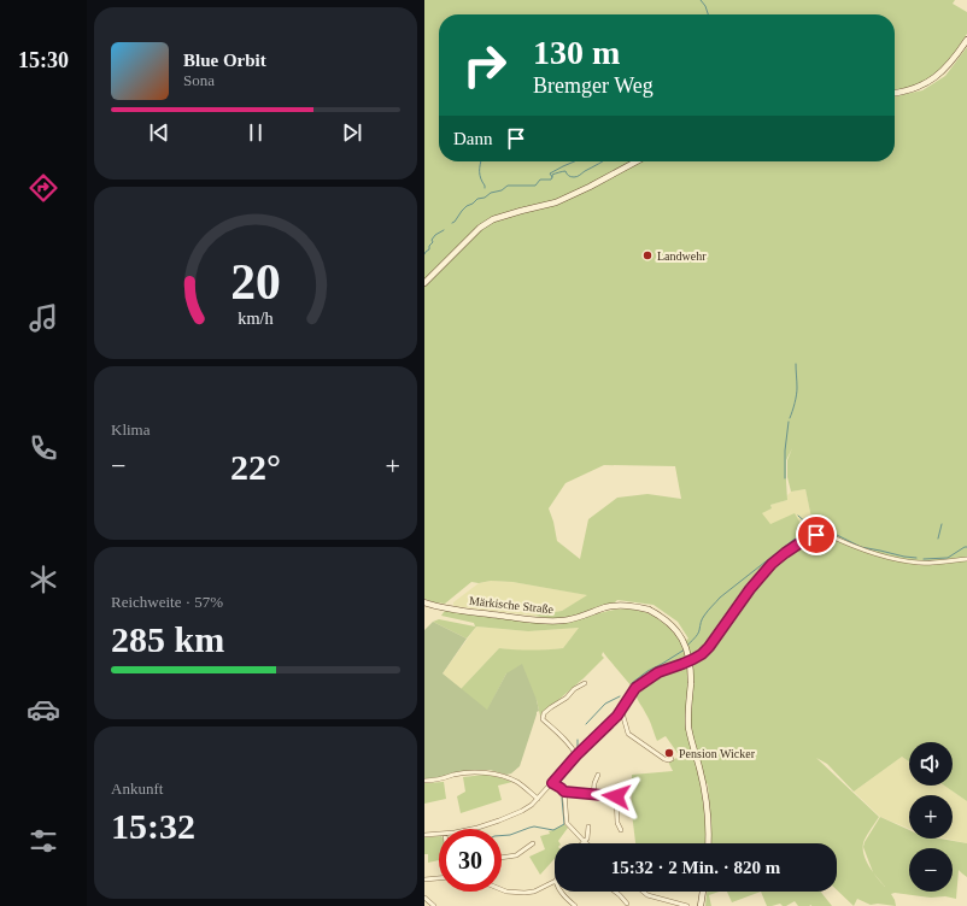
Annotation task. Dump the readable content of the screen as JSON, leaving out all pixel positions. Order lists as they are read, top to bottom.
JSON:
{
  "streets": {
    "main road": ["Märkische Straße"]
  },
  "places": ["Landwehr", "Pension Wicker"],
  "page": {
    "tabs": "15:30",
    "turn": ["130 m", "Bremger Weg"],
    "song": ["Blue Orbit", "Sona"],
    "then": "Dann",
    "tile": [
      "Klima",
      ["Reichweite · 57%", "285 km"],
      ["Ankunft", "15:32"]
    ],
    "heat": ["−", "22°", "+"],
    "map_buttons": ["+", "−"],
    "limit": "30",
    "trip": "15:32 · 2 Min. · 820 m",
    "gauge": ["20", "km/h"]
  }
}
